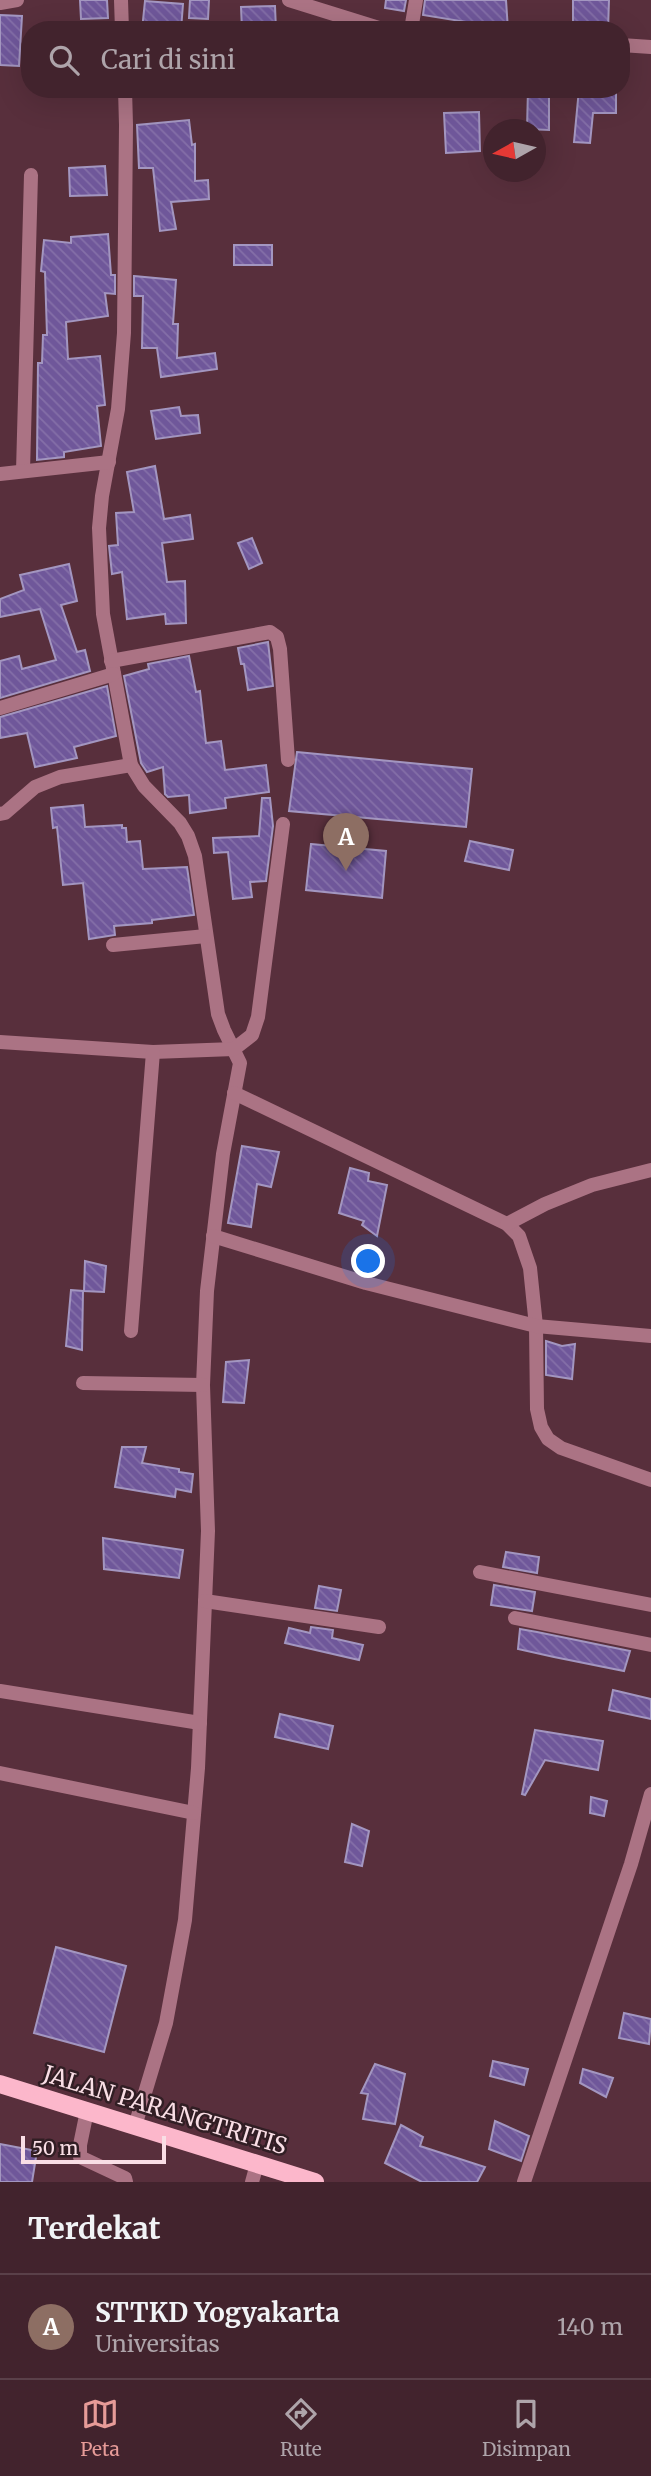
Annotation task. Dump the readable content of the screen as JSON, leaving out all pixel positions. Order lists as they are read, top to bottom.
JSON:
{
  "streets": {
    "main road": ["JALAN PARANGTRITIS"]
  },
  "scale_bar": "50 m",
  "north": "left",
  "page": {
    "search": "Cari di sini",
    "pins": "A",
    "scale": "50 m",
    "heading": "Terdekat",
    "list": [
      {
        "mark": "A",
        "name": "STTKD Yogyakarta",
        "note": "Universitas",
        "value": "140 m"
      }
    ],
    "nav": ["Peta", "Rute", "Disimpan"]
  }
}
